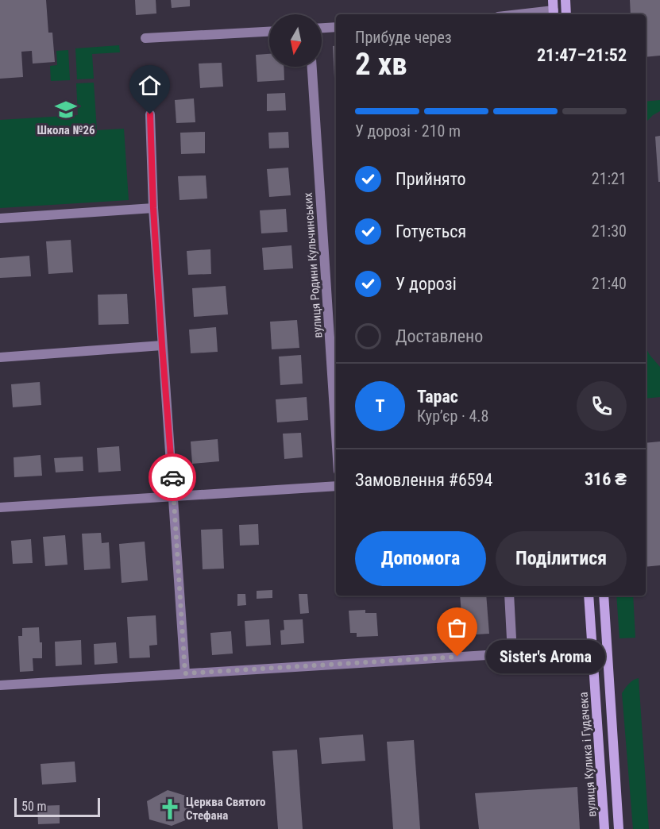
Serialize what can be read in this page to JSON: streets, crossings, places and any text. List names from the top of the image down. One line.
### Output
{"streets":{"main road":["вулиця Кулика і Гудачека"],"street":["вулиця Родини Кульчинських"]},"places":{"school or university":["Школа №26"],"other":["Sister's Aroma"],"church":["Церква Святого Стефана"]},"scale_bar":"50 m","north":"bottom","page":{"heading":["2 хв","Прибуде через","21:47–21:52"],"panel":["Тарас","Кур’єр · 4.8","Замовлення #6594","316 ₴"],"bar":"У дорозі · 210 m","list":[["Прийнято","21:21"],["Готується","21:30"],["У дорозі","21:40"],"Доставлено"],"round":"Т","buttons":["Допомога","Поділитися"],"bubble":"Sister's Aroma","scale":"50 m"}}
